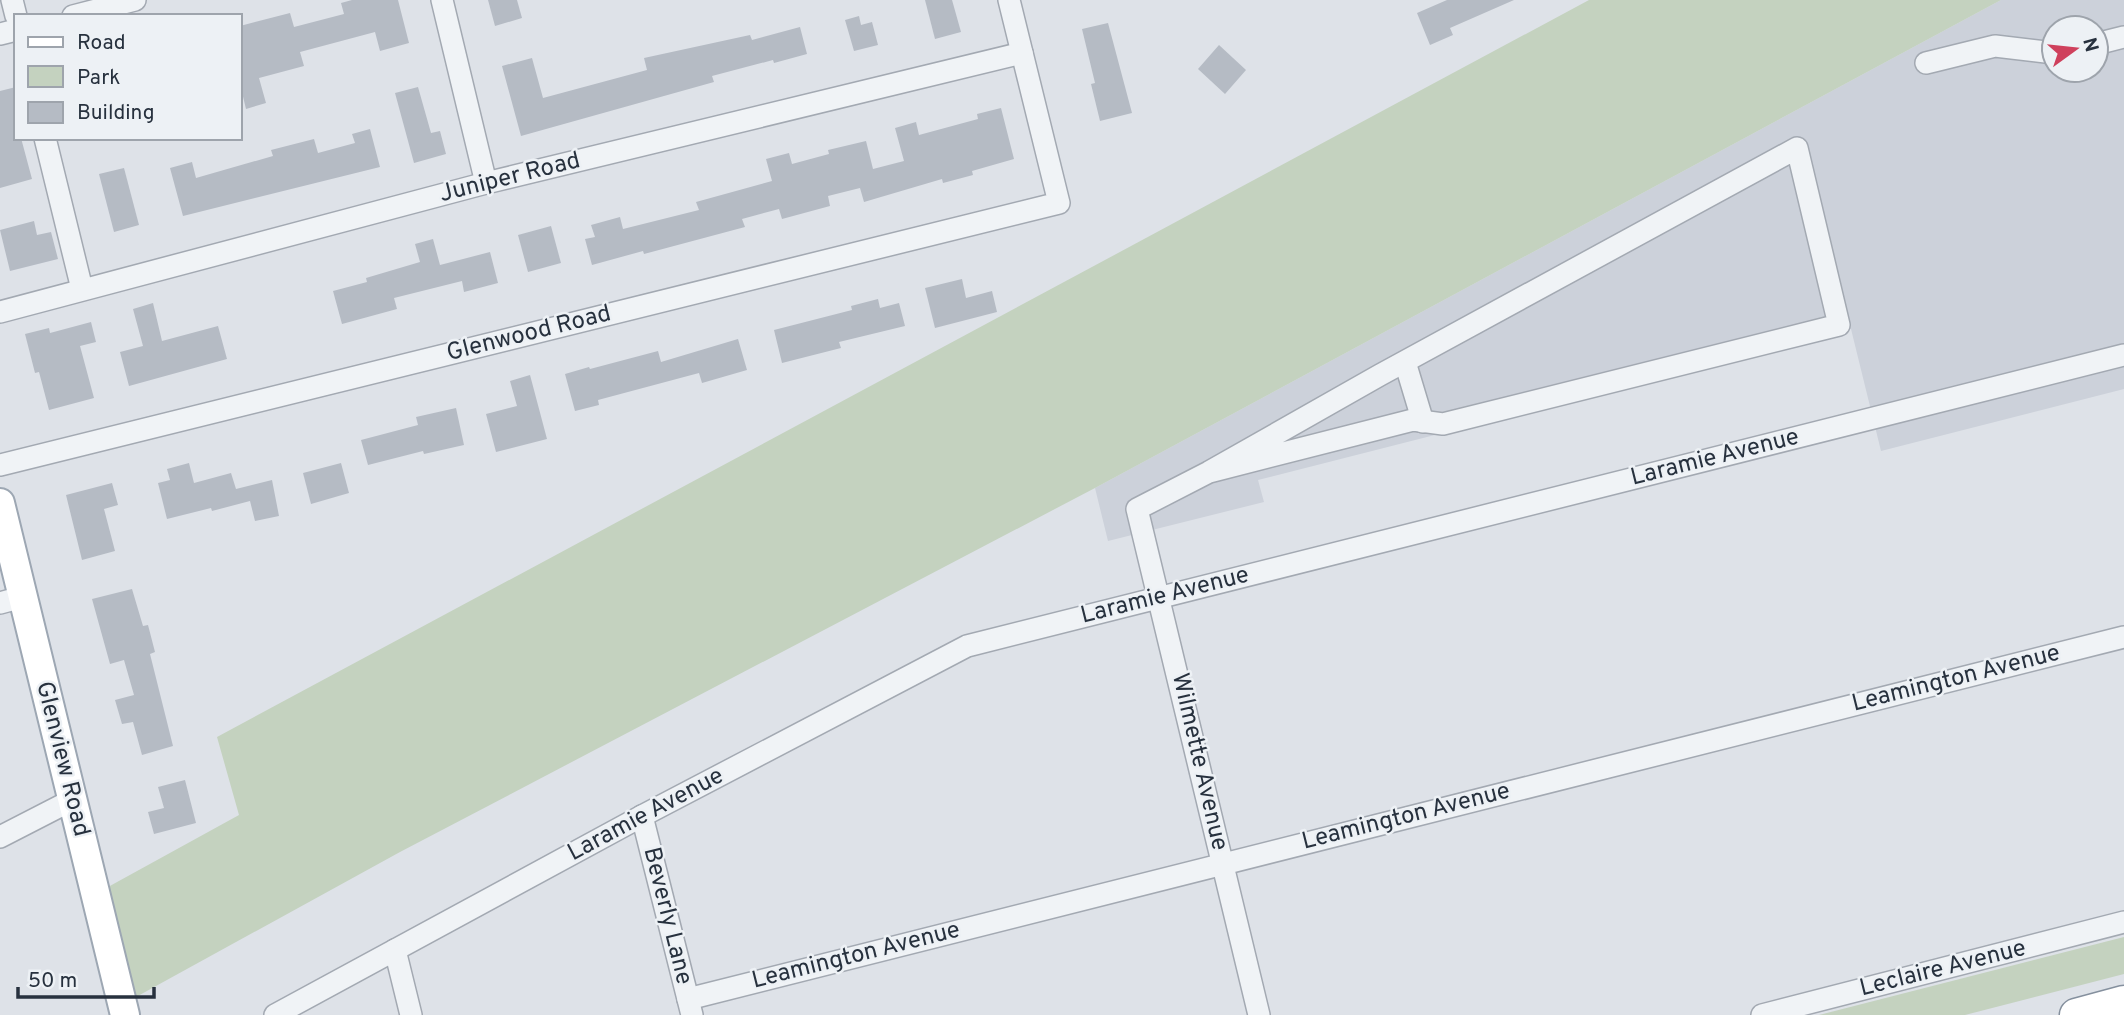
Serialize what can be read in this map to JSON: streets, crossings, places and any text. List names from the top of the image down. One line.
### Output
{"streets":{"main road":["Glenview Road"],"street":["Juniper Road","Glenwood Road","Laramie Avenue","Leamington Avenue","Wilmette Avenue","Beverly Lane","Leclaire Avenue"]},"crossings":[["Juniper Road","Glenwood Road"],["Laramie Avenue","Wilmette Avenue"],["Laramie Avenue","Beverly Lane"],["Leamington Avenue","Wilmette Avenue"],["Leamington Avenue","Beverly Lane"]],"legend":["Road","Park","Building"],"scale_bar":"50 m","north":"right"}
